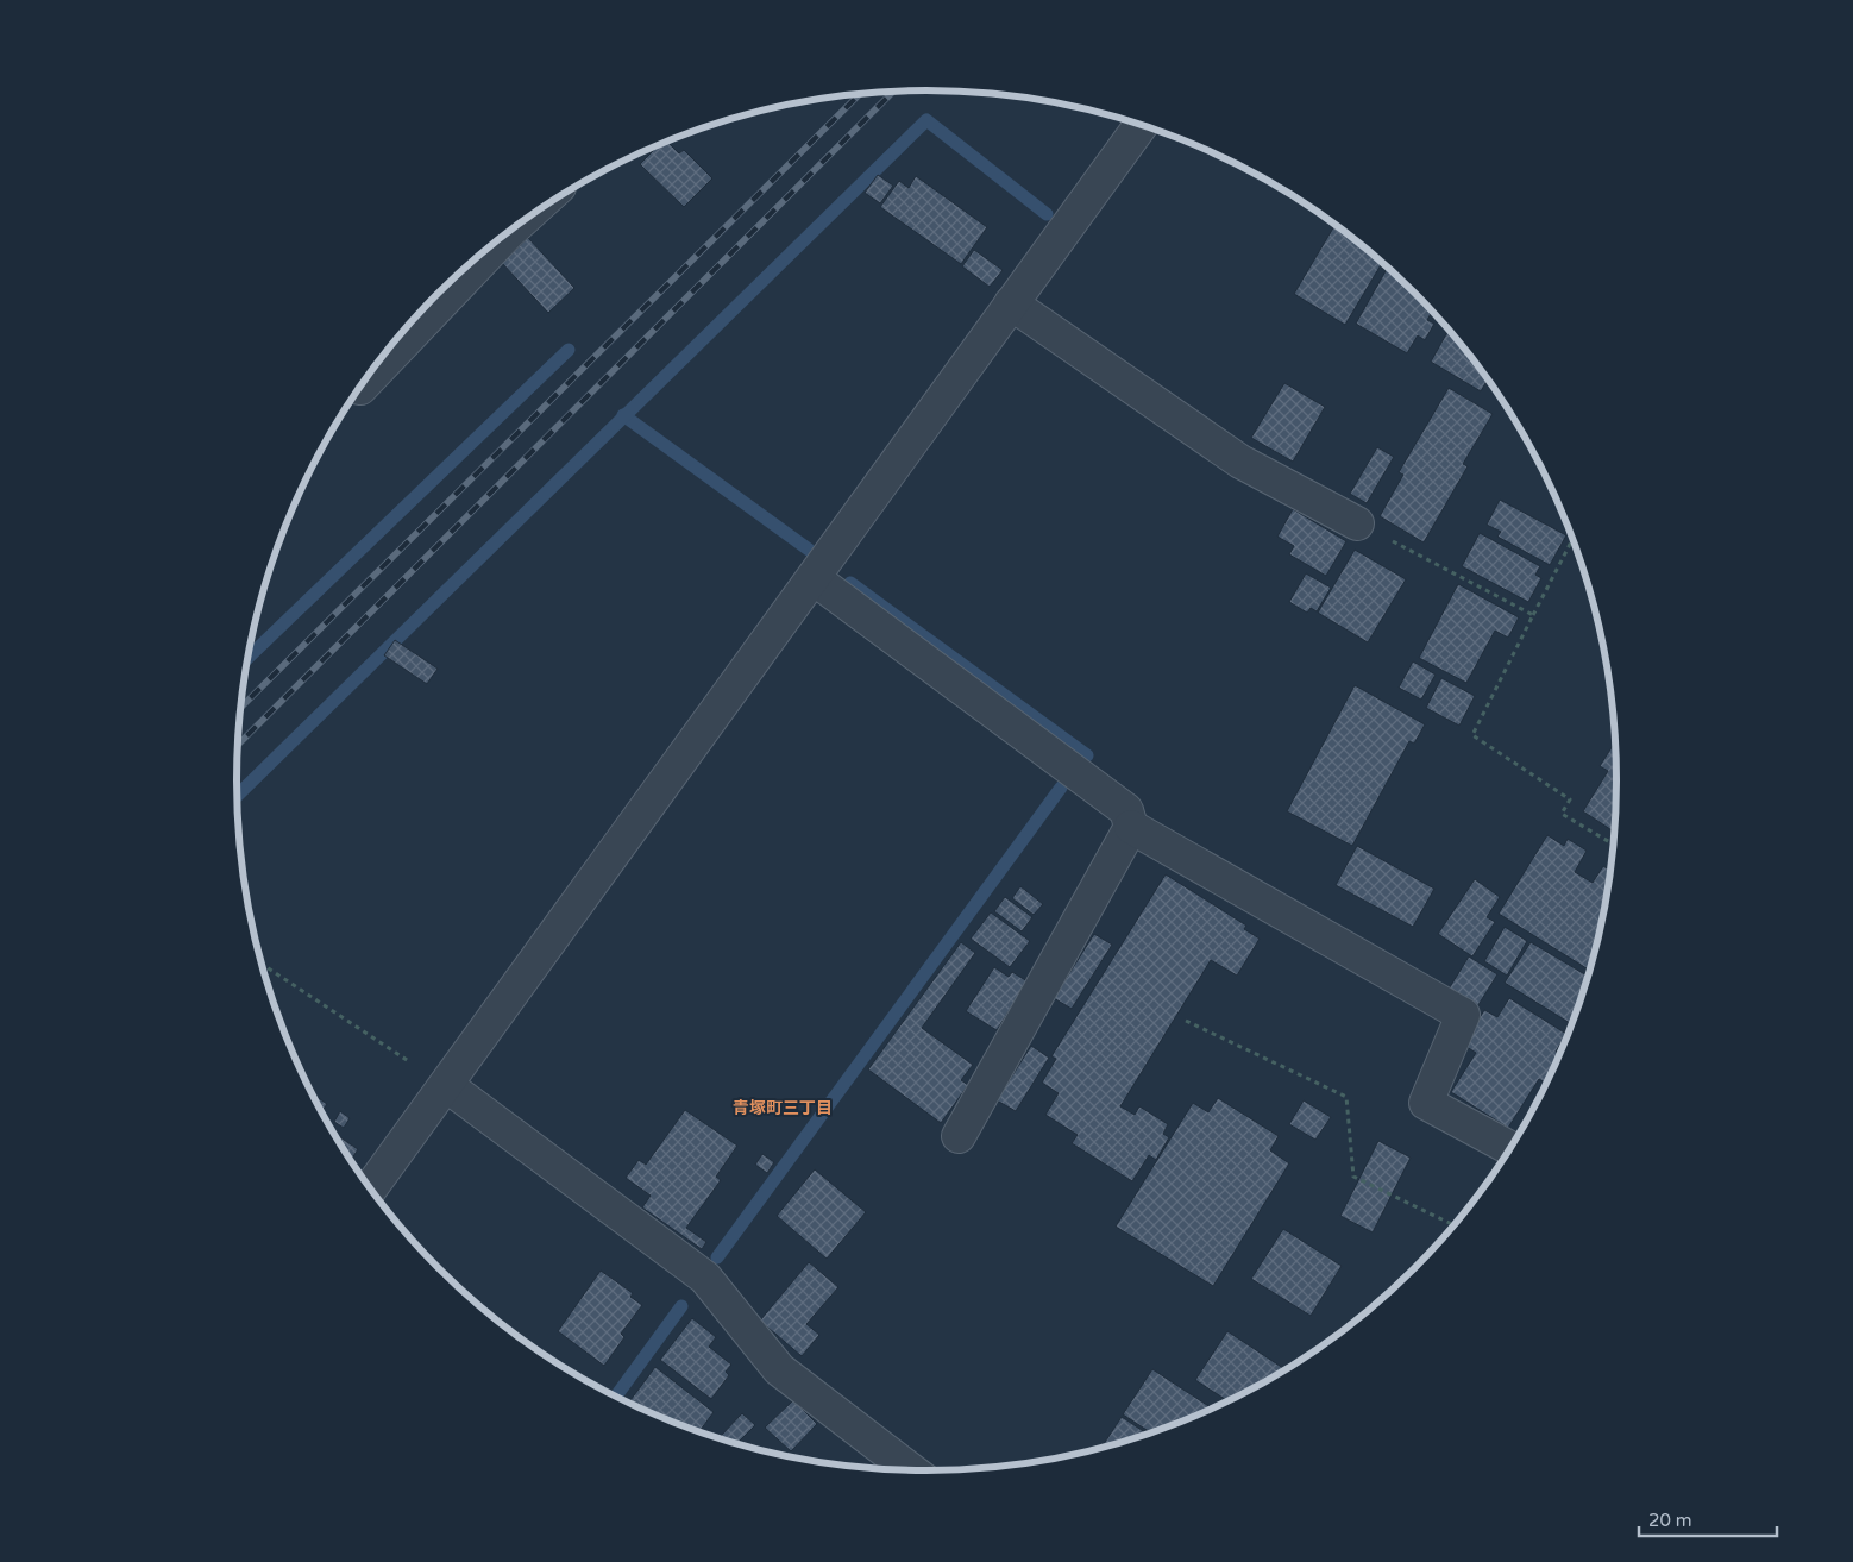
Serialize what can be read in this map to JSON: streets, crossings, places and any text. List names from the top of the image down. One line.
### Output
{"districts":["青塚町三丁目"],"scale_bar":"20 m"}
